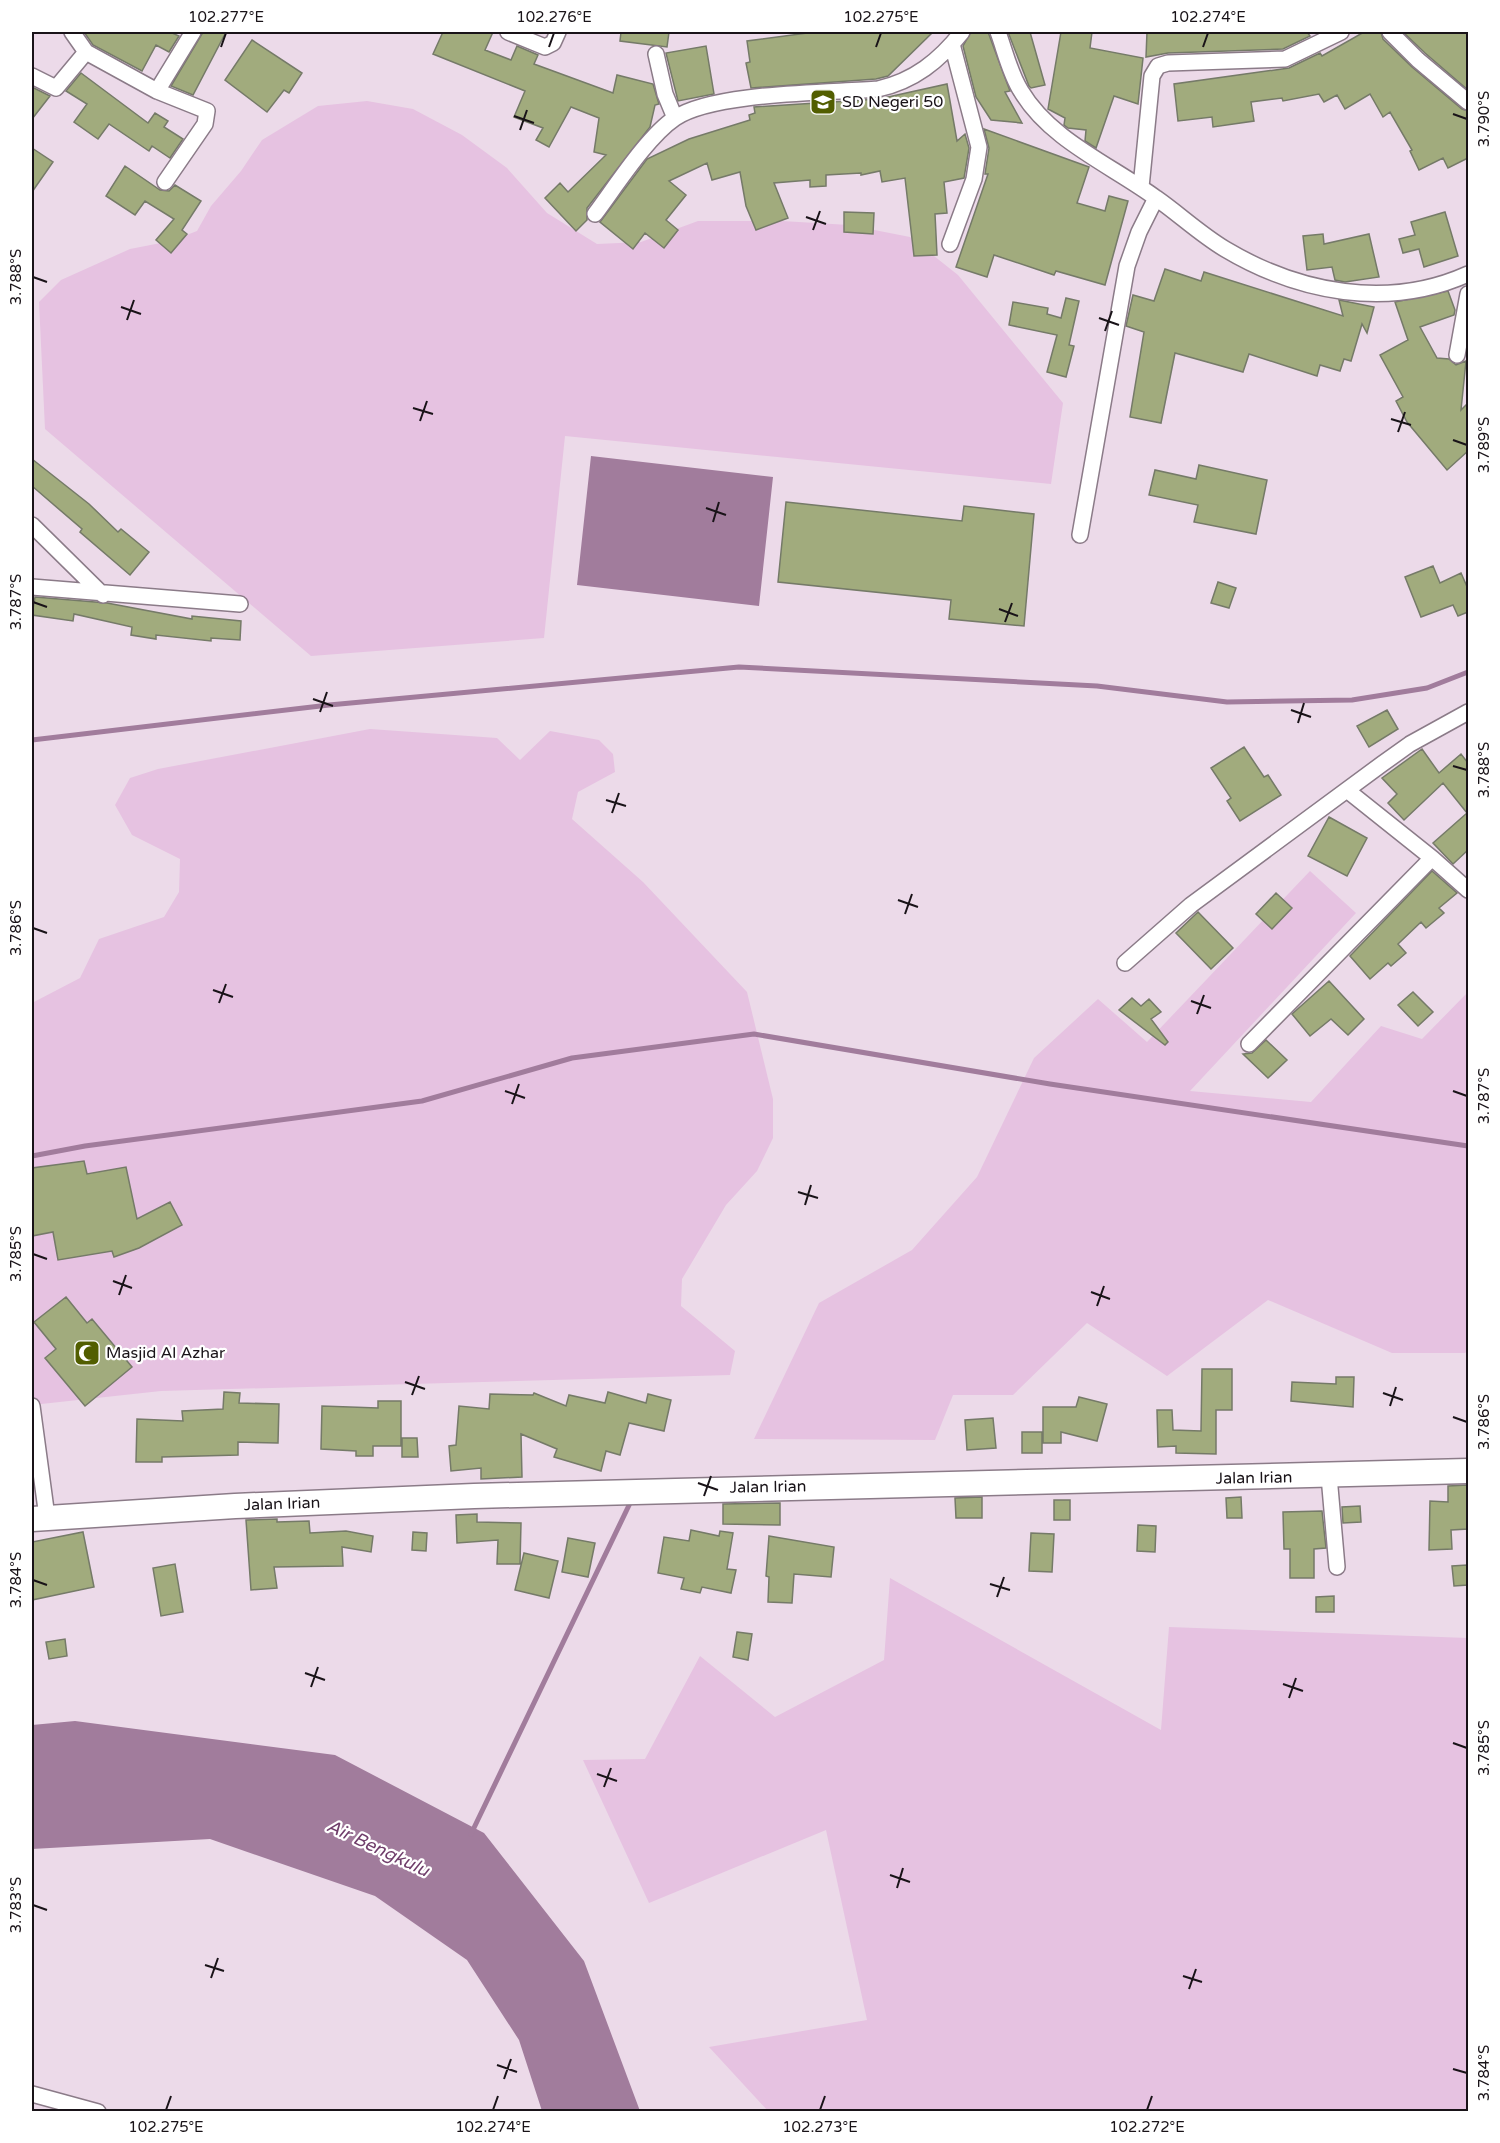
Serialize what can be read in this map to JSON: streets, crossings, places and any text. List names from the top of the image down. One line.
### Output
{"streets":{"main road":["Jalan Irian"]},"water":["Air Bengkulu"],"places":{"school or university":["SD Negeri 50"],"mosque":["Masjid Al Azhar"]},"coordinates":["102.277°E","102.276°E","102.275°E","102.274°E","3.790°S","3.788°S","3.789°S","3.787°S","3.786°S","3.785°S","3.784°S","3.783°S","102.273°E","102.272°E"]}
